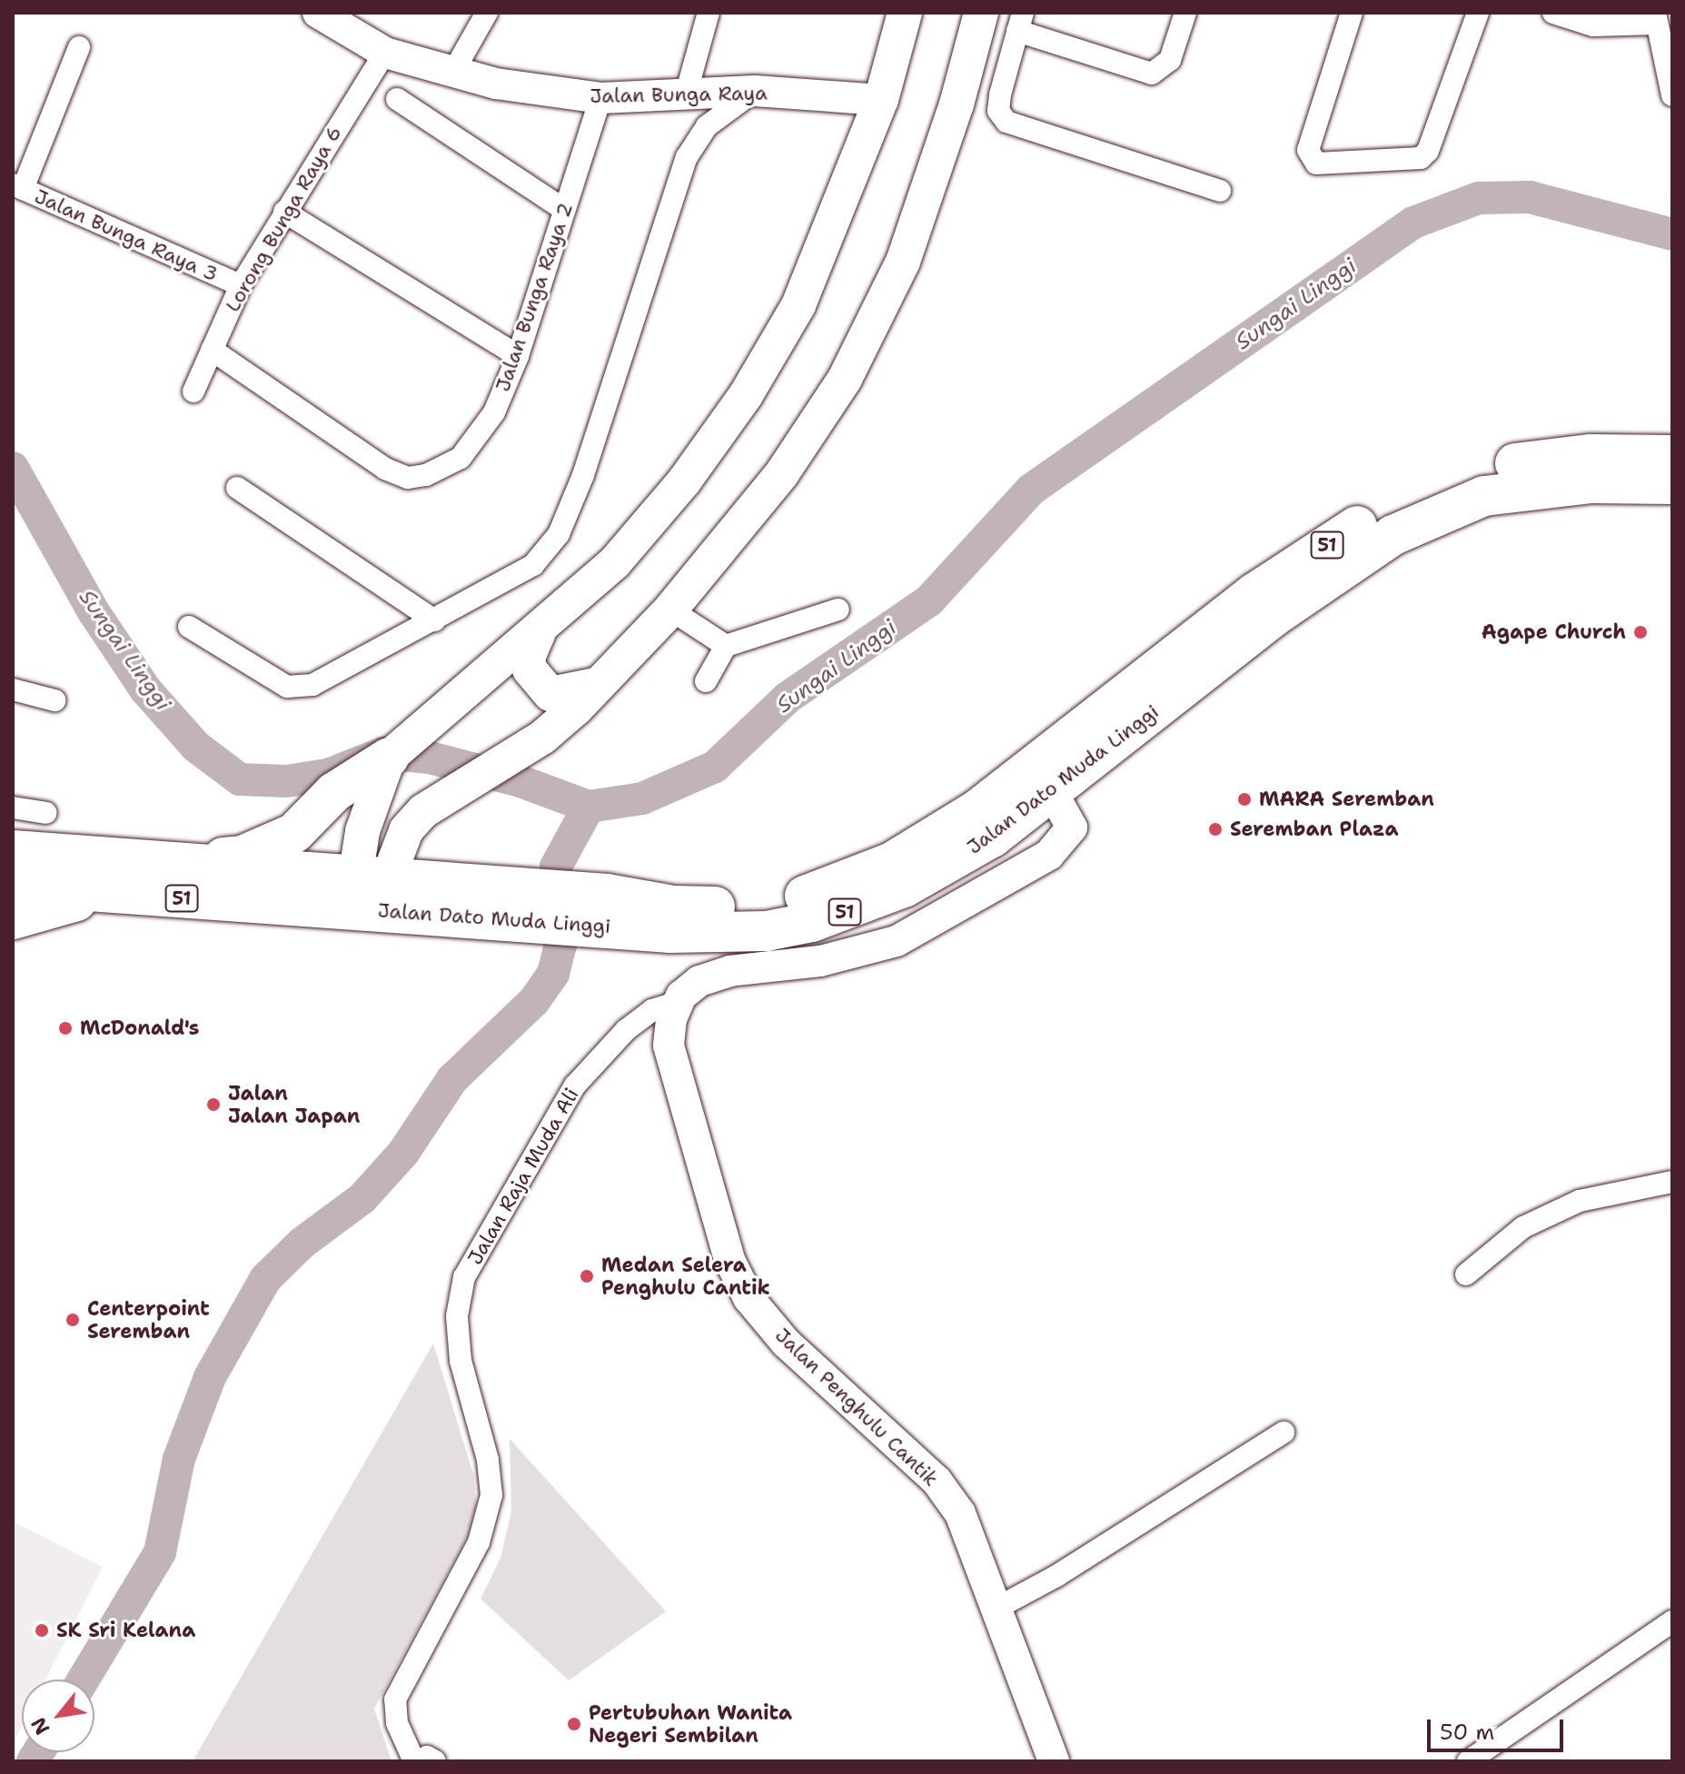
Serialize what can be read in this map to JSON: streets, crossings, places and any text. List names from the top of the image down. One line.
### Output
{"streets":{"highway":["51","Jalan Dato Muda Linggi"],"street":["Jalan Bunga Raya","Lorong Bunga Raya 6","Jalan Bunga Raya 3","Jalan Bunga Raya 2","Jalan Raja Muda Ali","Jalan Penghulu Cantik"]},"crossings":[["Jalan Bunga Raya","Lorong Bunga Raya 6"],["Jalan Bunga Raya","Jalan Bunga Raya 2"],["Lorong Bunga Raya 6","Jalan Bunga Raya 3"],["Lorong Bunga Raya 6","Jalan Bunga Raya 2"],["Jalan Raja Muda Ali","Jalan Penghulu Cantik"]],"water":["Sungai Linggi"],"places":["Agape Church","MARA Seremban","Seremban Plaza","McDonald's","Jalan Jalan Japan","Medan Selera Penghulu Cantik","Centerpoint Seremban","SK Sri Kelana","Pertubuhan Wanita Negeri Sembilan"],"scale_bar":"50 m","north":"bottom left"}
